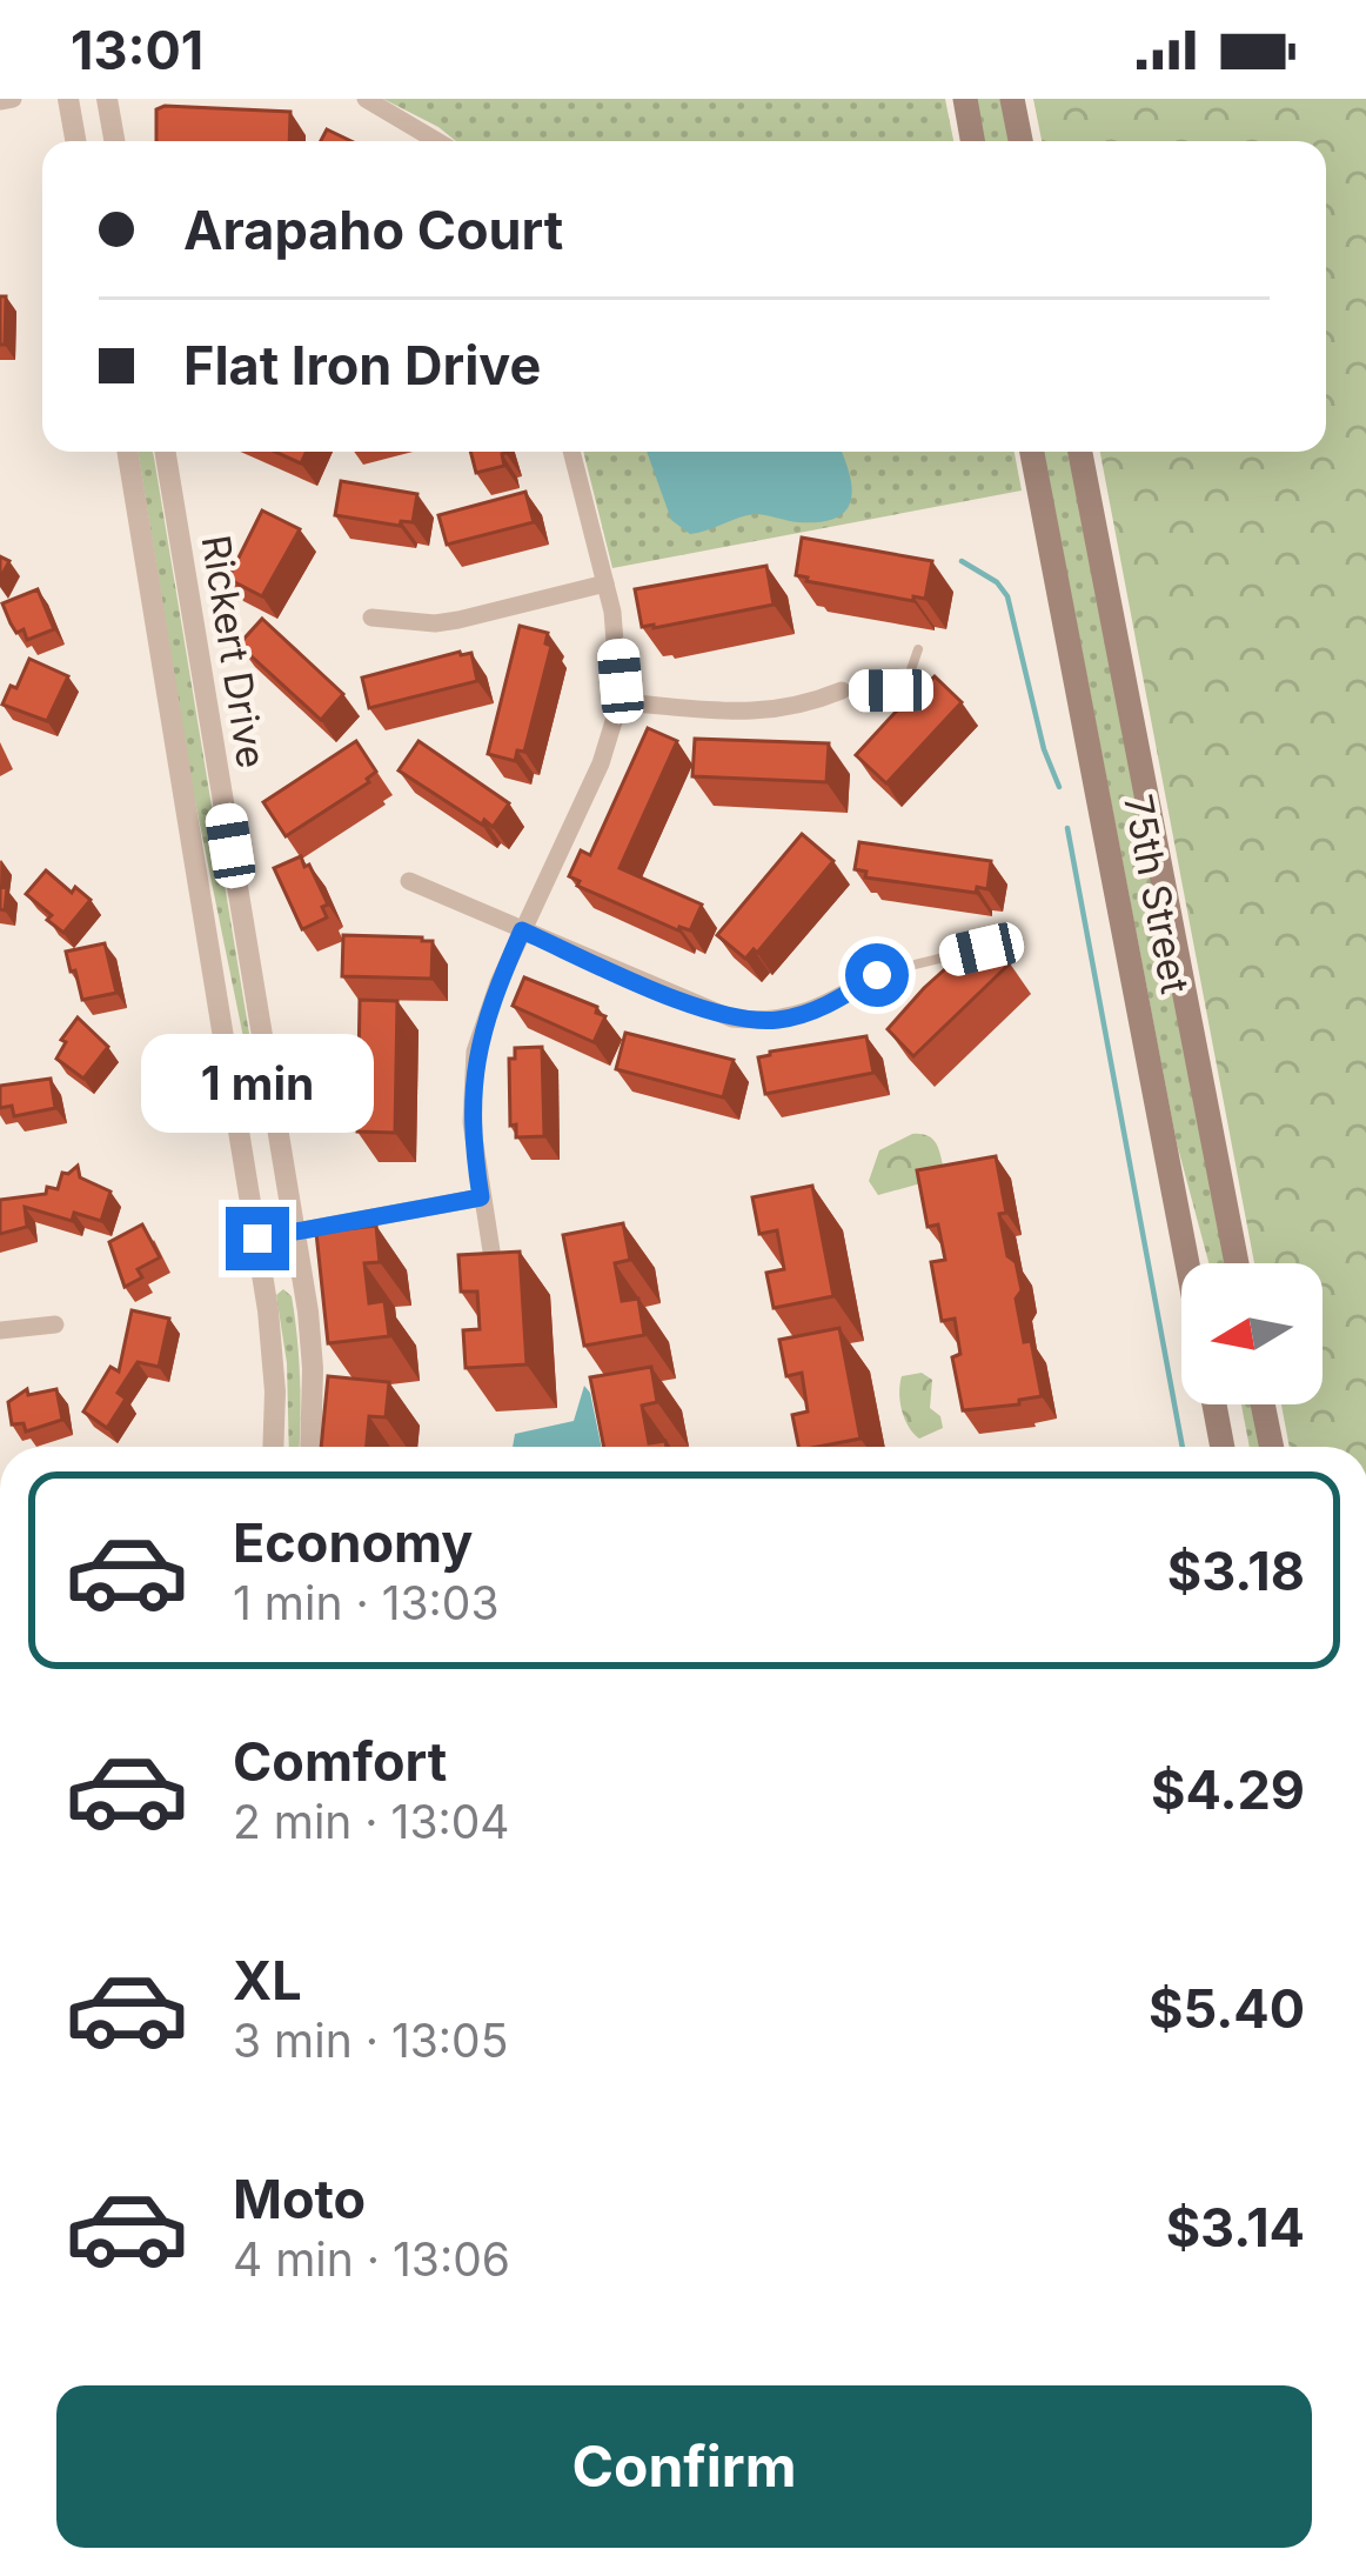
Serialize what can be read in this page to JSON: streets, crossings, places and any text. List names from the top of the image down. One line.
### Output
{"streets":{"main road":["75th Street"],"street":["Rickert Drive"]},"north":"left","page":{"status":"13:01","banner":["Arapaho Court","Flat Iron Drive"],"bubble":"1 min","list":[{"name":"Economy","note":"1 min · 13:03","value":"$3.18"},{"name":"Comfort","note":"2 min · 13:04","value":"$4.29"},{"name":"XL","note":"3 min · 13:05","value":"$5.40"},{"name":"Moto","note":"4 min · 13:06","value":"$3.14"}],"buttons":"Confirm"}}
